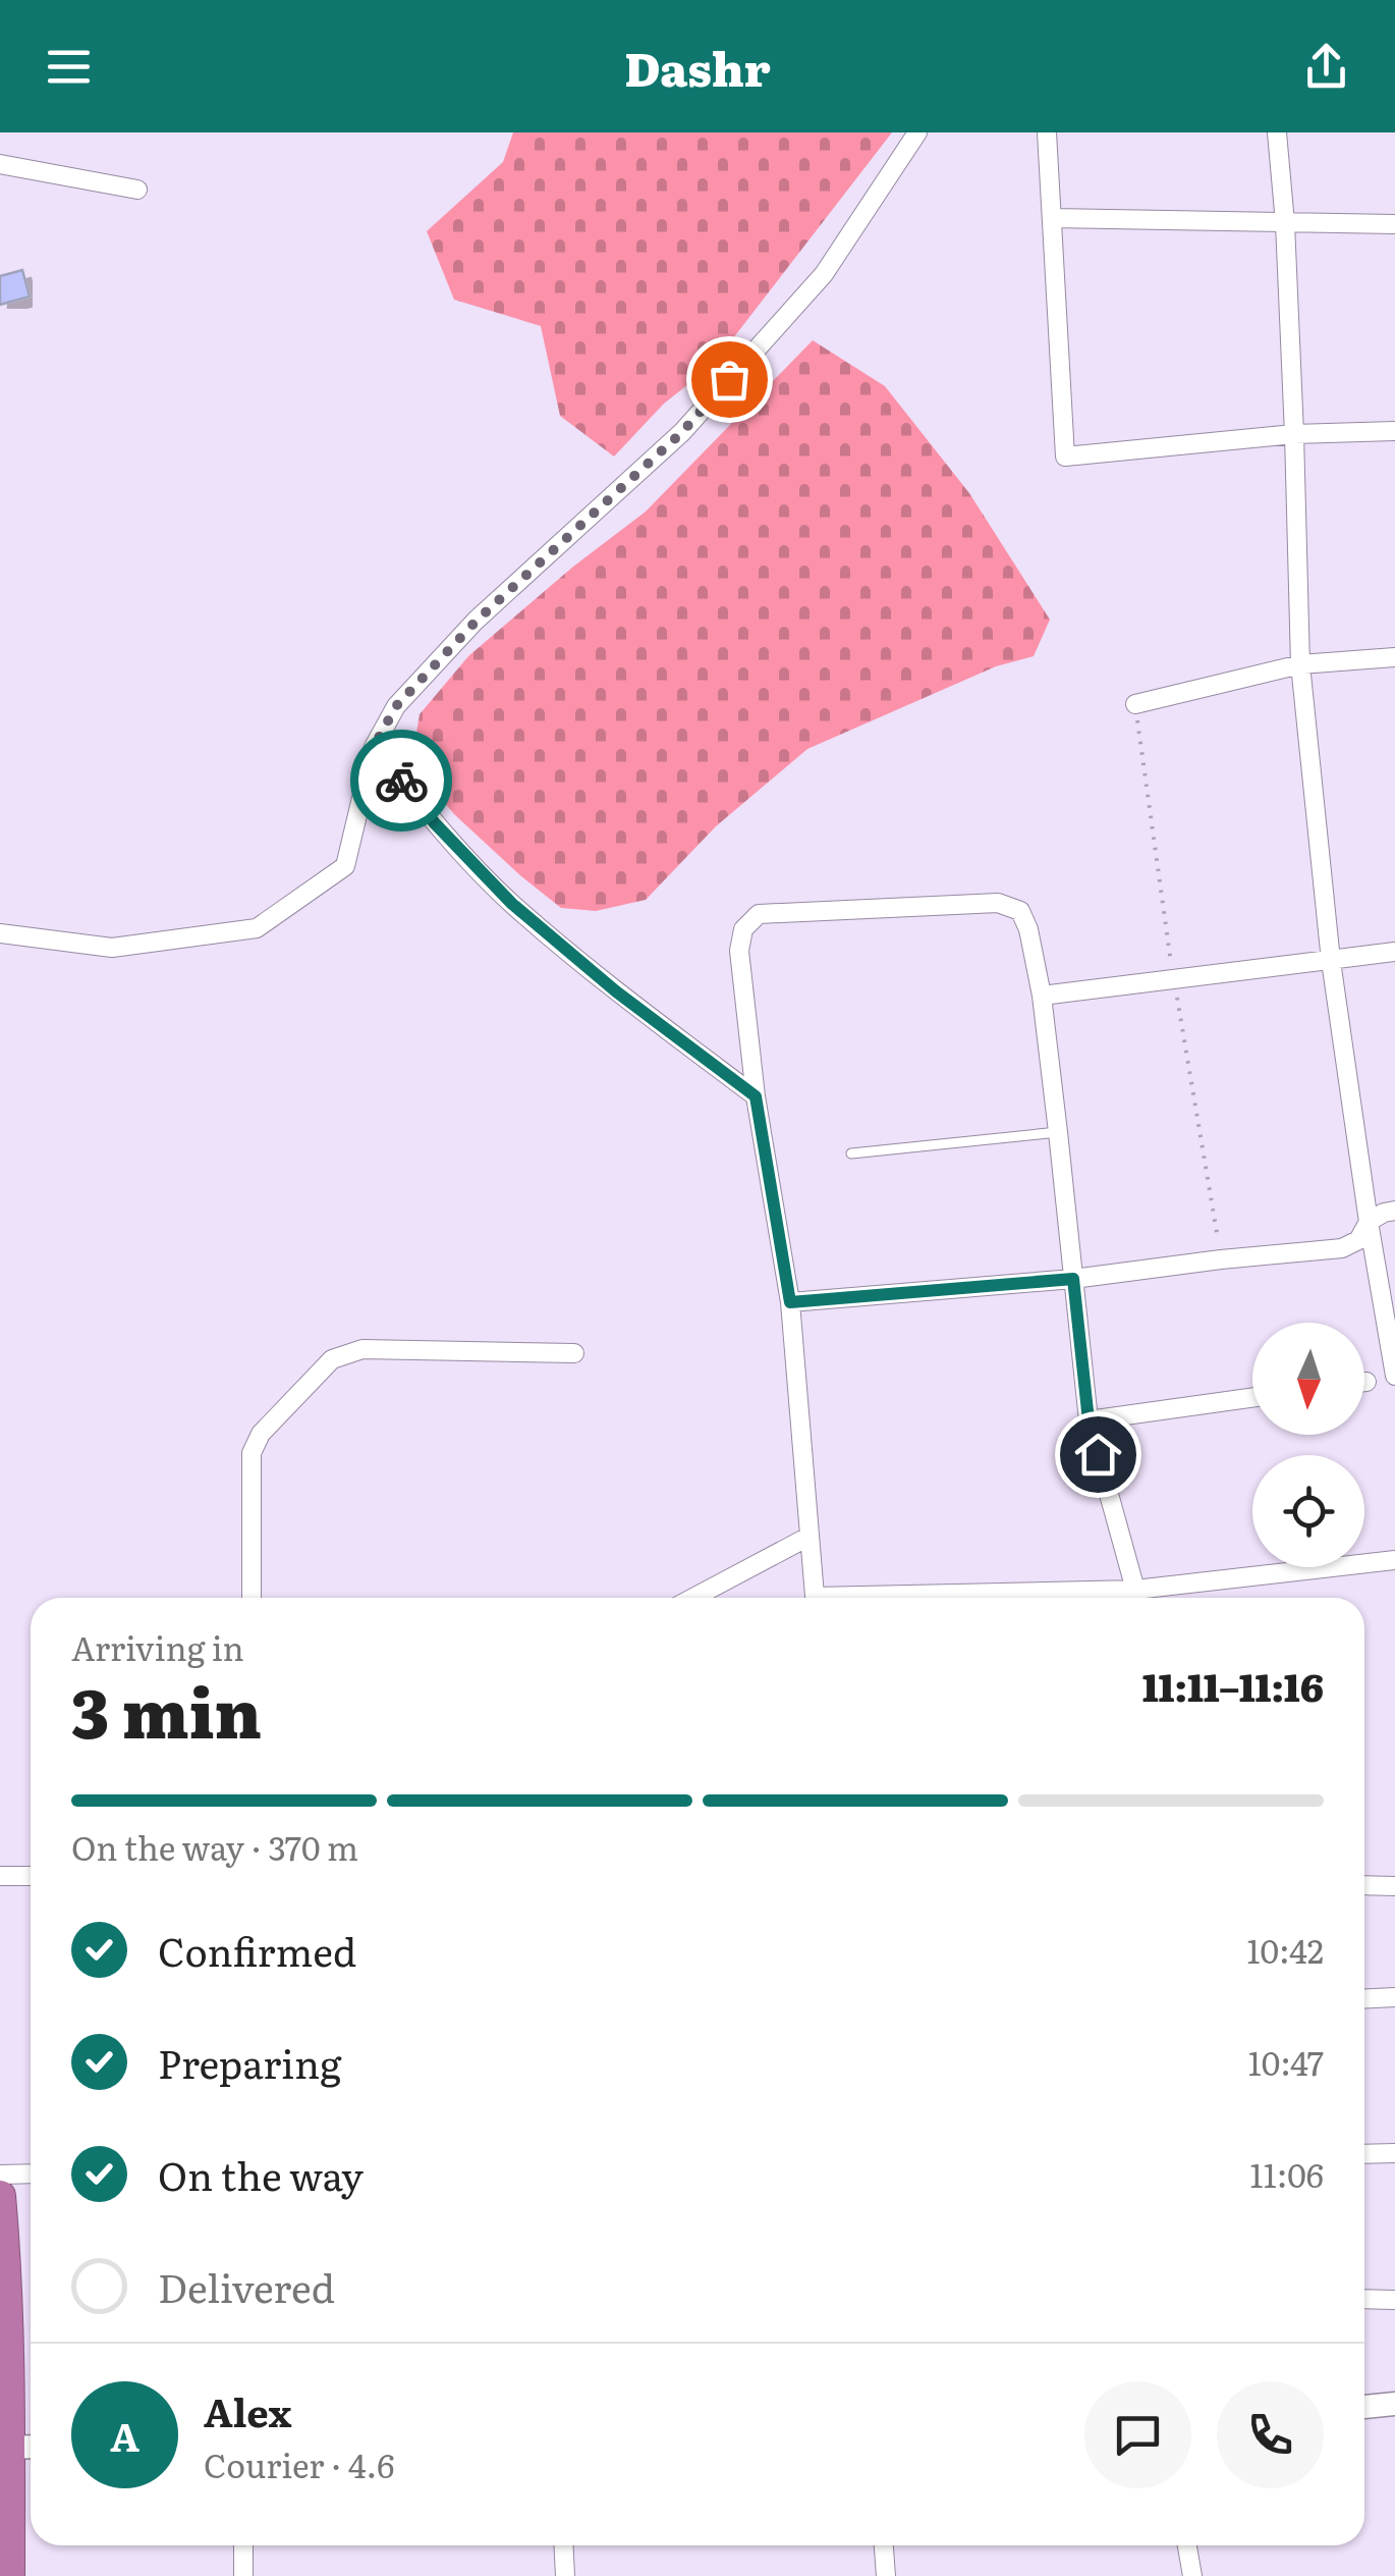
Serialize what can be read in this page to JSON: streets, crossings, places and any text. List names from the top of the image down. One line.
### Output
{"north":"bottom","page":{"header":"Dashr","heading":["3 min","Arriving in","11:11–11:16"],"panel":["Alex","Courier · 4.6"],"bar":"On the way · 370 m","list":[["Confirmed","10:42"],["Preparing","10:47"],["On the way","11:06"],"Delivered"],"round":"A"}}
